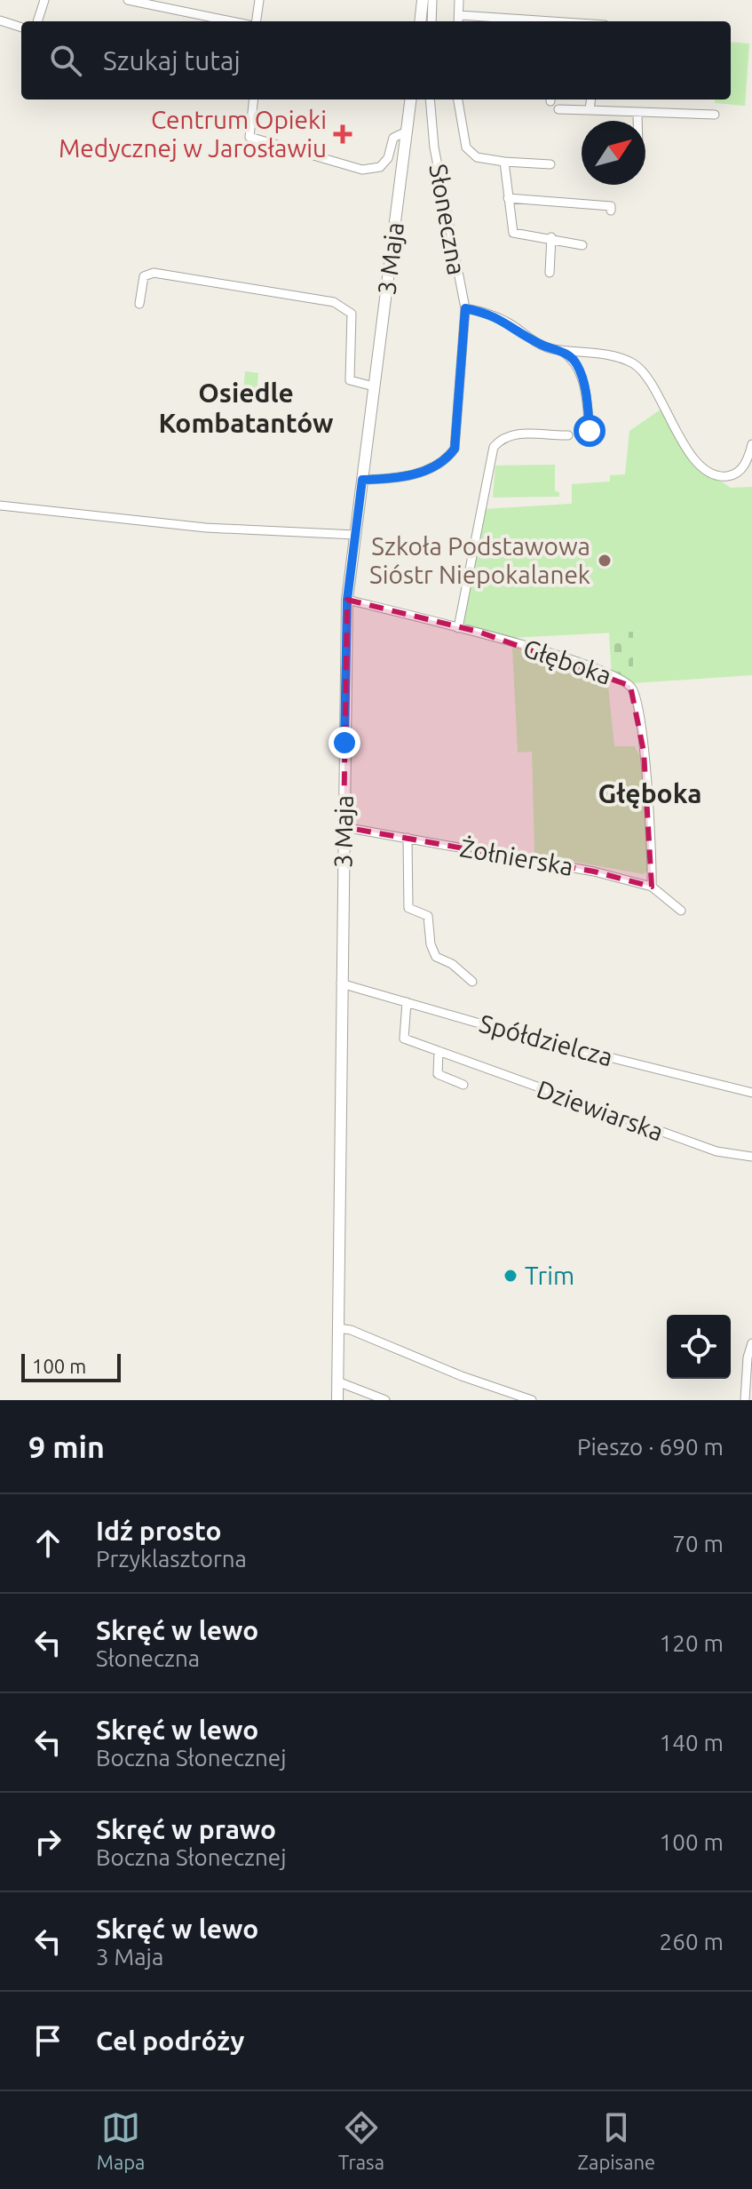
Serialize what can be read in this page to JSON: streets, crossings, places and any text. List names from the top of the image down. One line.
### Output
{"streets":{"street":["Słoneczna","3 Maja","Głęboka","Żołnierska","Spółdzielcza","Dziewiarska"]},"crossings":[["3 Maja","Głęboka"],["3 Maja","Żołnierska"],["3 Maja","Spółdzielcza"],["Głęboka","Żołnierska"],["Spółdzielcza","Dziewiarska"]],"districts":["Osiedle Kombatantów","Głęboka"],"places":{"health":["Centrum Opieki Medycznej w Jarosławiu"],"other":["Szkoła Podstawowa Sióstr Niepokalanek","Trim"]},"scale_bar":"100 m","north":"top right","page":{"search":"Szukaj tutaj","scale":"100 m","heading":["9 min","Pieszo · 690 m"],"list":[["Idź prosto","Przyklasztorna","70 m"],["Skręć w lewo","Słoneczna","120 m"],["Skręć w lewo","Boczna Słonecznej","140 m"],["Skręć w prawo","Boczna Słonecznej","100 m"],["Skręć w lewo","3 Maja","260 m"],"Cel podróży"],"nav":["Mapa","Trasa","Zapisane"]}}
